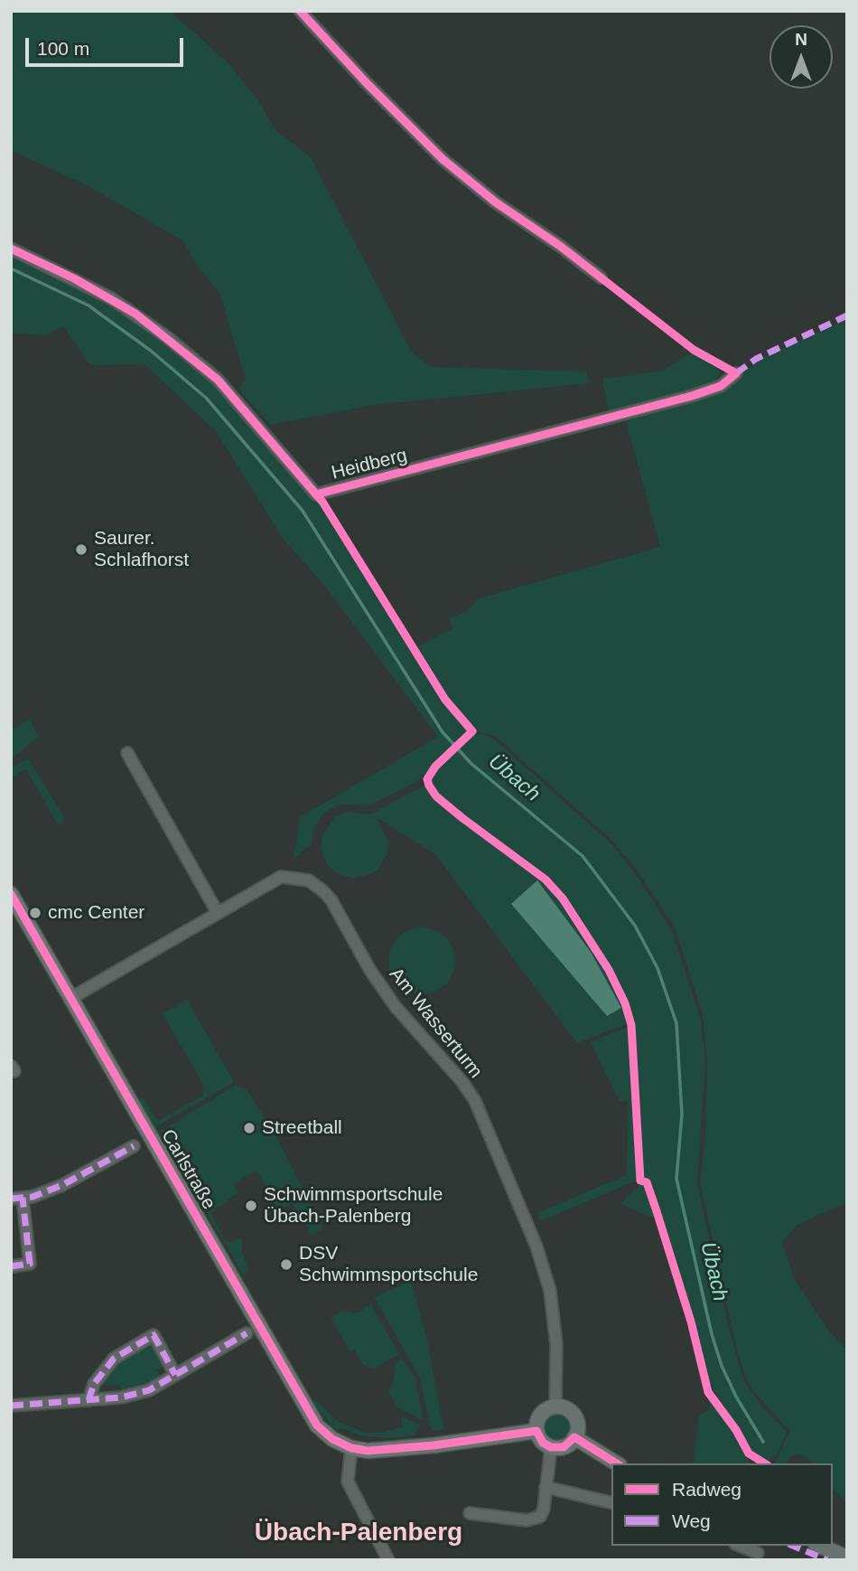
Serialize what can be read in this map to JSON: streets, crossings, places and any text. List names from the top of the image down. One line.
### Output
{"streets":{"main road":["Carlstraße"],"street":["Heidberg","Am Wasserturm"]},"crossings":[["Am Wasserturm","Carlstraße"]],"districts":["Übach-Palenberg"],"water":["Übach"],"places":["Saurer. Schlafhorst","cmc Center","Streetball","Schwimmsportschule Übach-Palenberg","DSV Schwimmsportschule"],"legend":["Radweg","Weg"],"scale_bar":"100 m","north":"top"}
